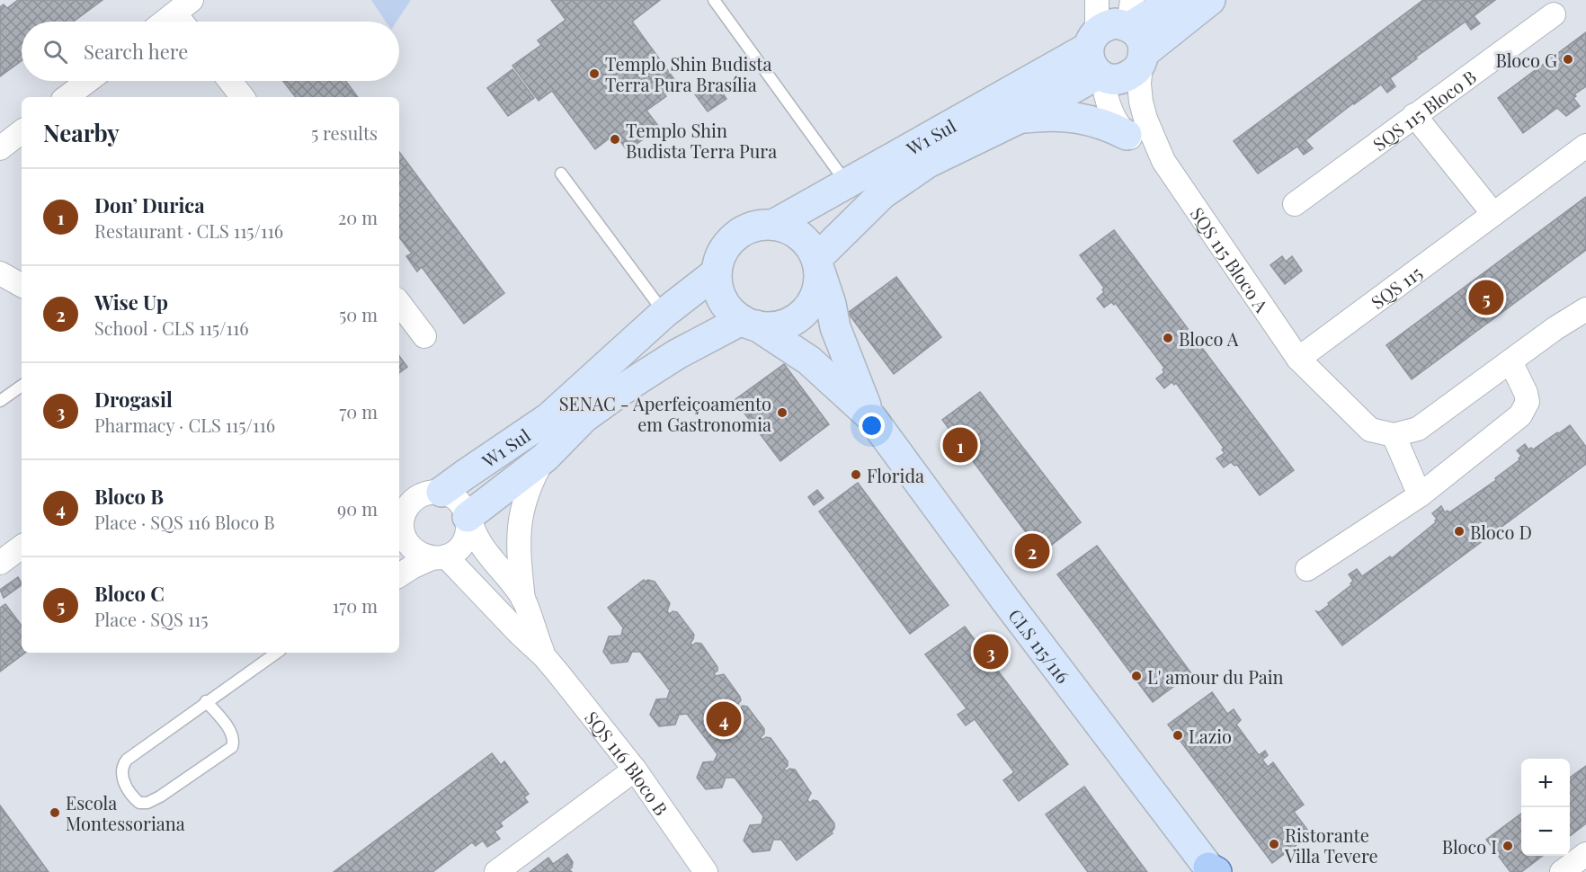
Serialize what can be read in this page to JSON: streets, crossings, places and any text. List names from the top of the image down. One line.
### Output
{"streets":{"street":["SQS 115 Bloco B","W1 Sul","SQS 115 Bloco A","SQS 115","CLS 115/116","SQS 116 Bloco B"]},"crossings":[["W1 Sul","SQS 115 Bloco A"],["W1 Sul","CLS 115/116"],["W1 Sul","SQS 116 Bloco B"],["SQS 115 Bloco A","SQS 115"]],"places":["Bloco G","Templo Shin Budista Terra Pura Brasília","Templo Shin Budista Terra Pura","Bloco A","SENAC - Aperfeiçoamento em Gastronomia","Florida","Bloco D","L' amour du Pain","Lazio","Escola Montessoriana","Ristorante Villa Tevere","Bloco I"],"page":{"search":"Search here","heading":["Nearby","5 results"],"list":[{"mark":"1","name":"Don’ Durica","note":"Restaurant · CLS 115/116","value":"20 m"},{"mark":"2","name":"Wise Up","note":"School · CLS 115/116","value":"50 m"},{"mark":"3","name":"Drogasil","note":"Pharmacy · CLS 115/116","value":"70 m"},{"mark":"4","name":"Bloco B","note":"Place · SQS 116 Bloco B","value":"90 m"},{"mark":"5","name":"Bloco C","note":"Place · SQS 115","value":"170 m"}],"pins":["5","1","2","3","4"],"map_buttons":["+","−"]}}
